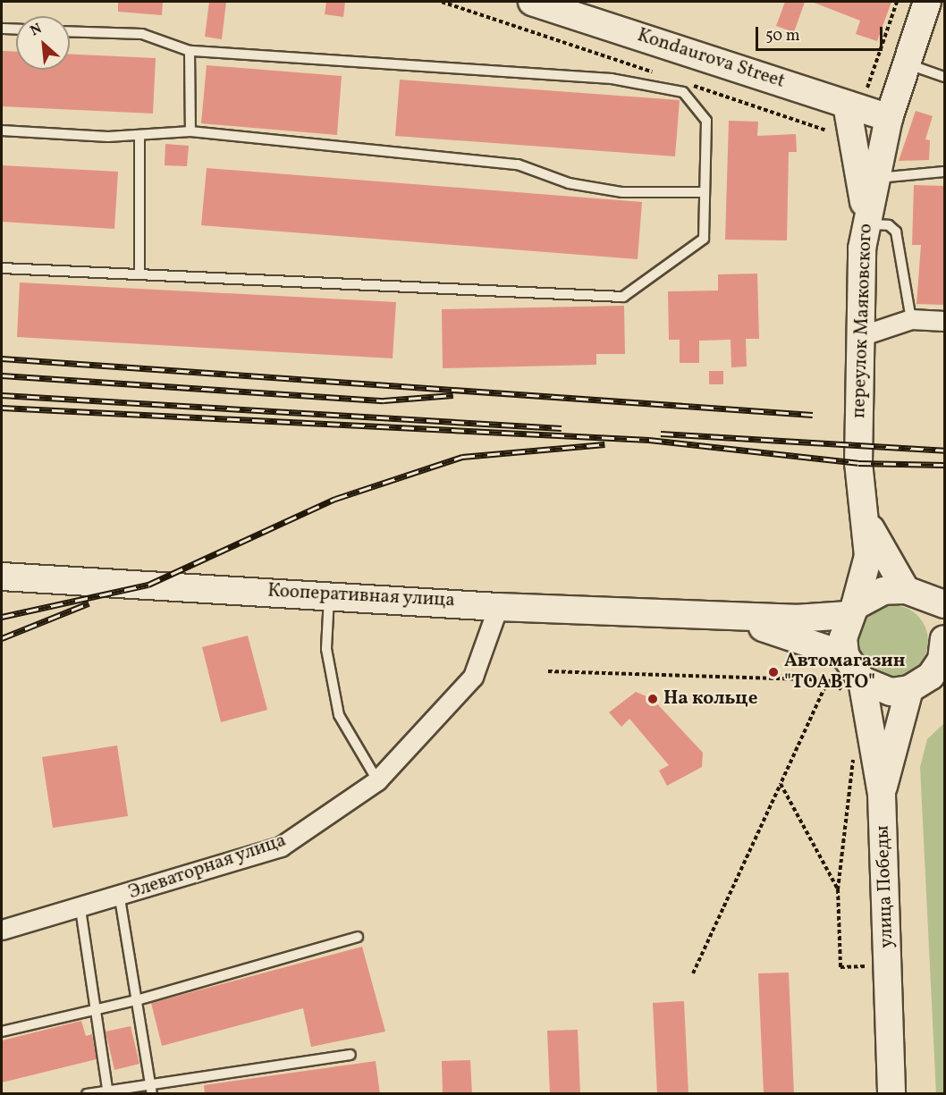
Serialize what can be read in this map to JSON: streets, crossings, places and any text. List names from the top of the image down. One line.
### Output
{"streets":{"main road":["Kondaurova Street","переулок Маяковского","Кооперативная улица","улица Победы"],"street":["Элеваторная улица"]},"crossings":[["Kondaurova Street","переулок Маяковского"],["Кооперативная улица","Элеваторная улица"]],"places":["Автомагазин \"ТОАВТО\"","На кольце"],"scale_bar":"50 m","north":"top left"}
